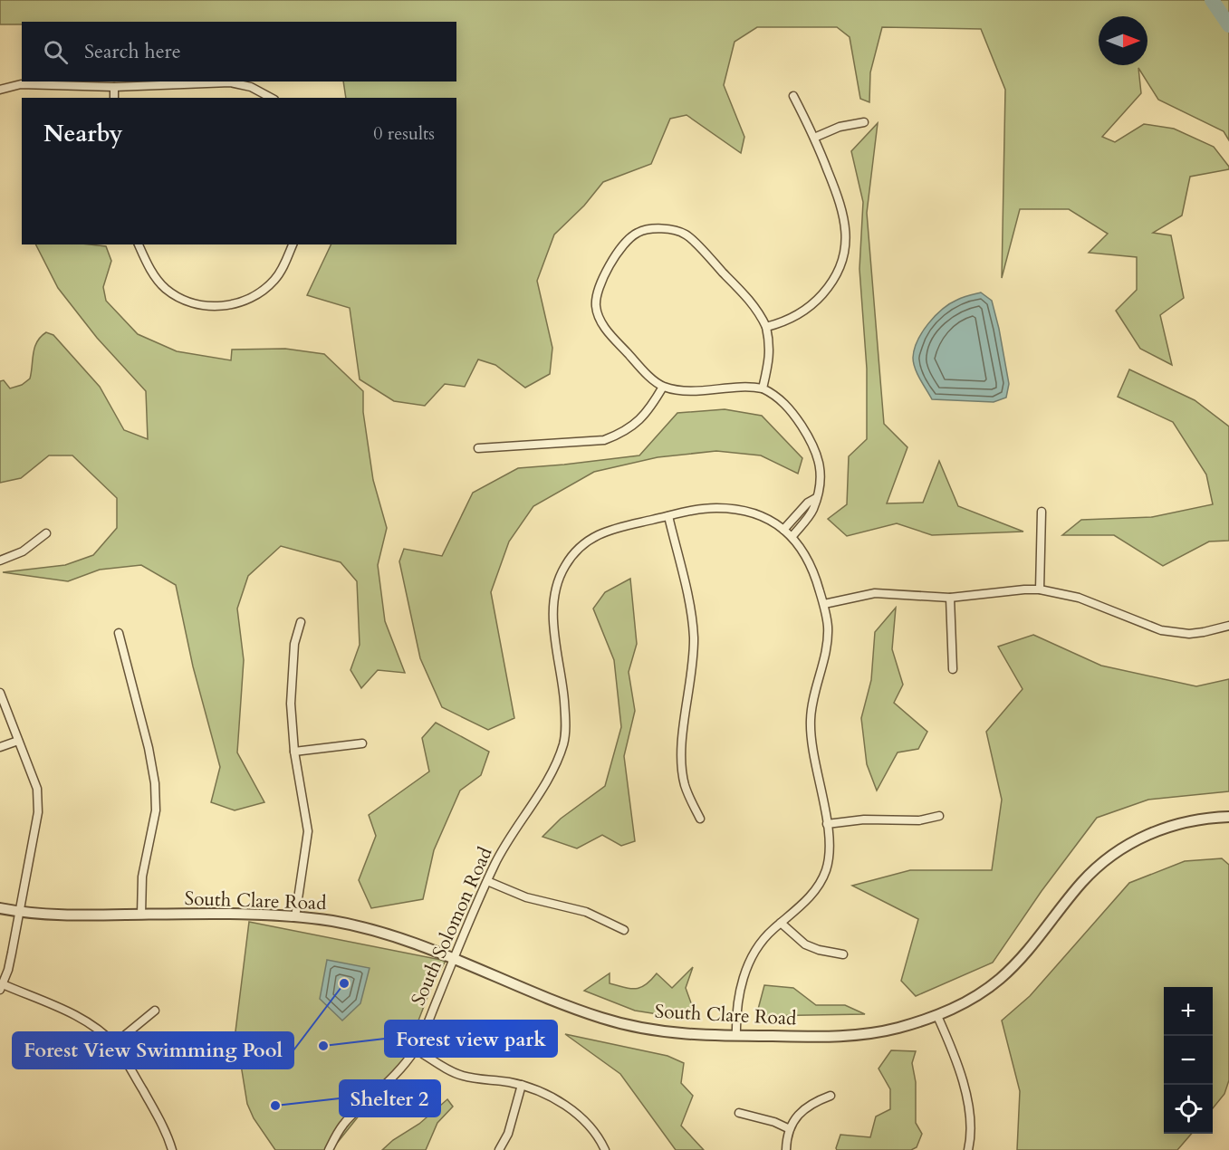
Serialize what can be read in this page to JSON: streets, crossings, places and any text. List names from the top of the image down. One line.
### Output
{"streets":{"street":["South Clare Road","South Solomon Road"]},"crossings":[["South Clare Road","South Solomon Road"]],"places":["Forest View Swimming Pool","Forest view park","Shelter 2"],"north":"right","page":{"search":"Search here","heading":["Nearby","0 results"],"map_buttons":["+","−"]}}
